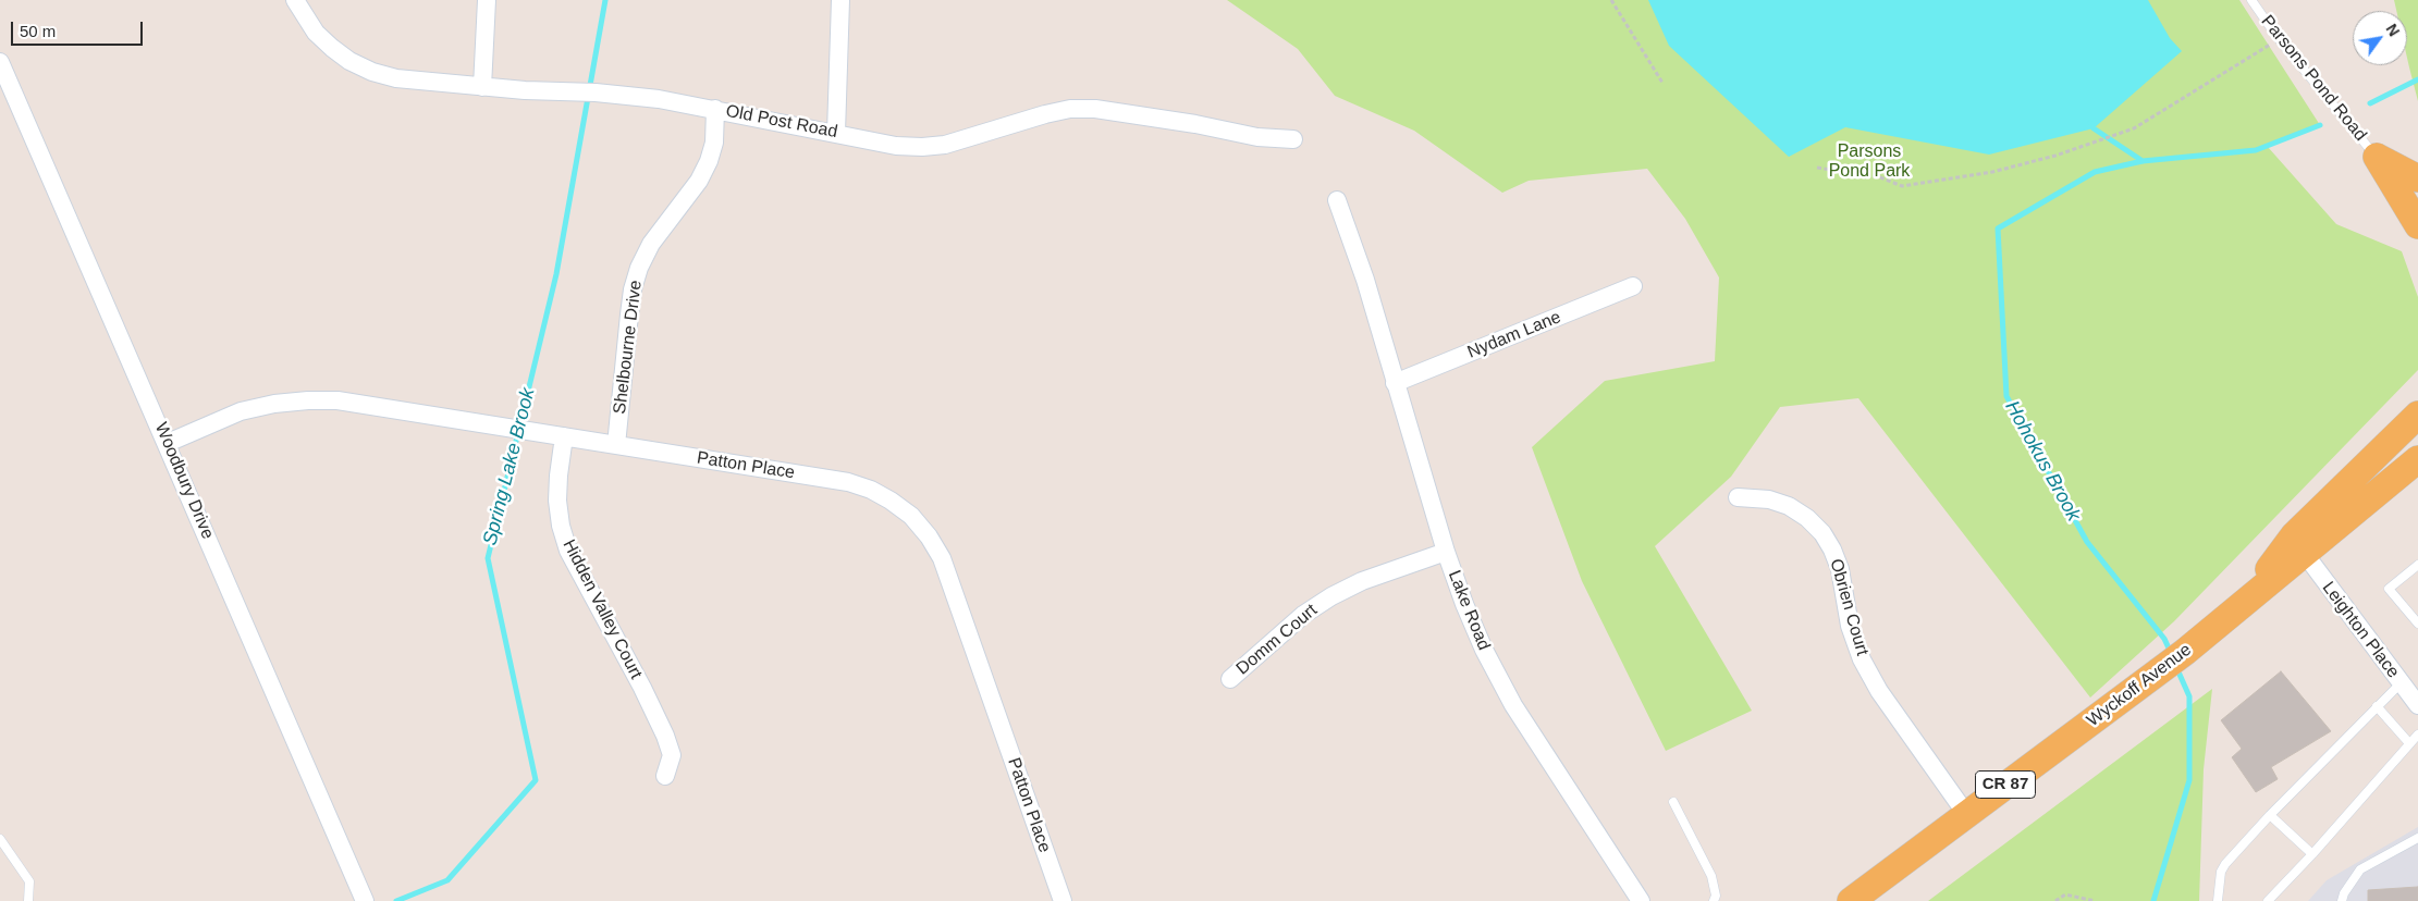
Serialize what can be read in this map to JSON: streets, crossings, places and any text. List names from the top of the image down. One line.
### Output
{"streets":{"main road":["Wyckoff Avenue","CR 87"],"street":["Old Post Road","Nydam Lane","Shelbourne Drive","Patton Place","Woodbury Drive","Obrien Court","Hidden Valley Court","Lake Road","Leighton Place","Domm Court"],"lane":["Parsons Pond Road"]},"crossings":[["Old Post Road","Shelbourne Drive"],["Nydam Lane","Lake Road"],["Shelbourne Drive","Patton Place"],["Patton Place","Woodbury Drive"],["Patton Place","Hidden Valley Court"],["Obrien Court","Wyckoff Avenue"],["Lake Road","Domm Court"],["Leighton Place","Wyckoff Avenue"]],"water":["Hohokus Brook","Spring Lake Brook"],"parks":["Parsons Pond Park"],"scale_bar":"50 m","north":"top right"}
